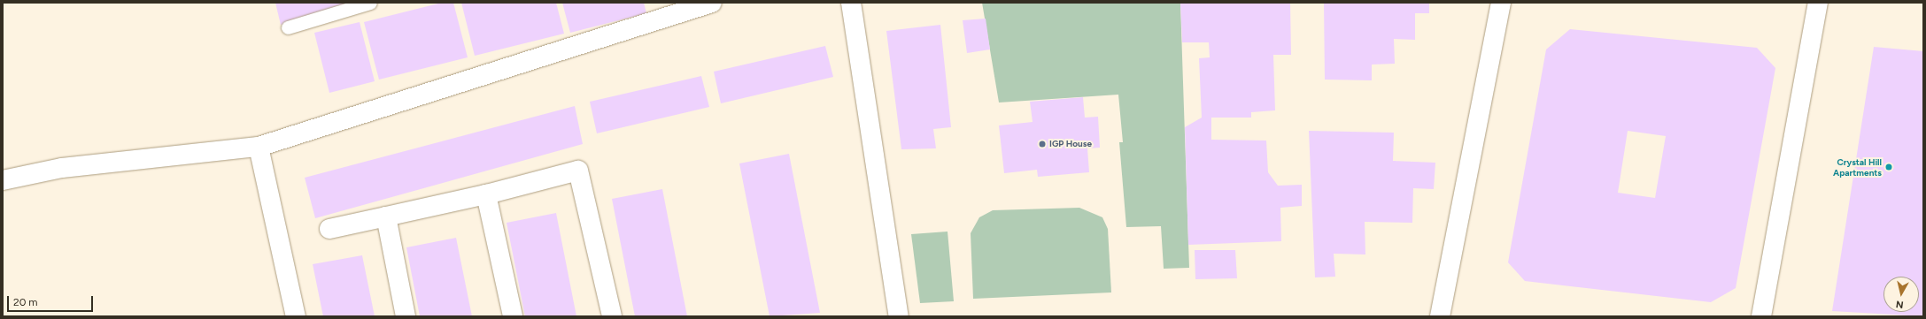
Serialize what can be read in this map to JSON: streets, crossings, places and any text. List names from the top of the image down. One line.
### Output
{"places":["IGP House","Crystal Hill Apartments"],"scale_bar":"20 m","north":"bottom"}
